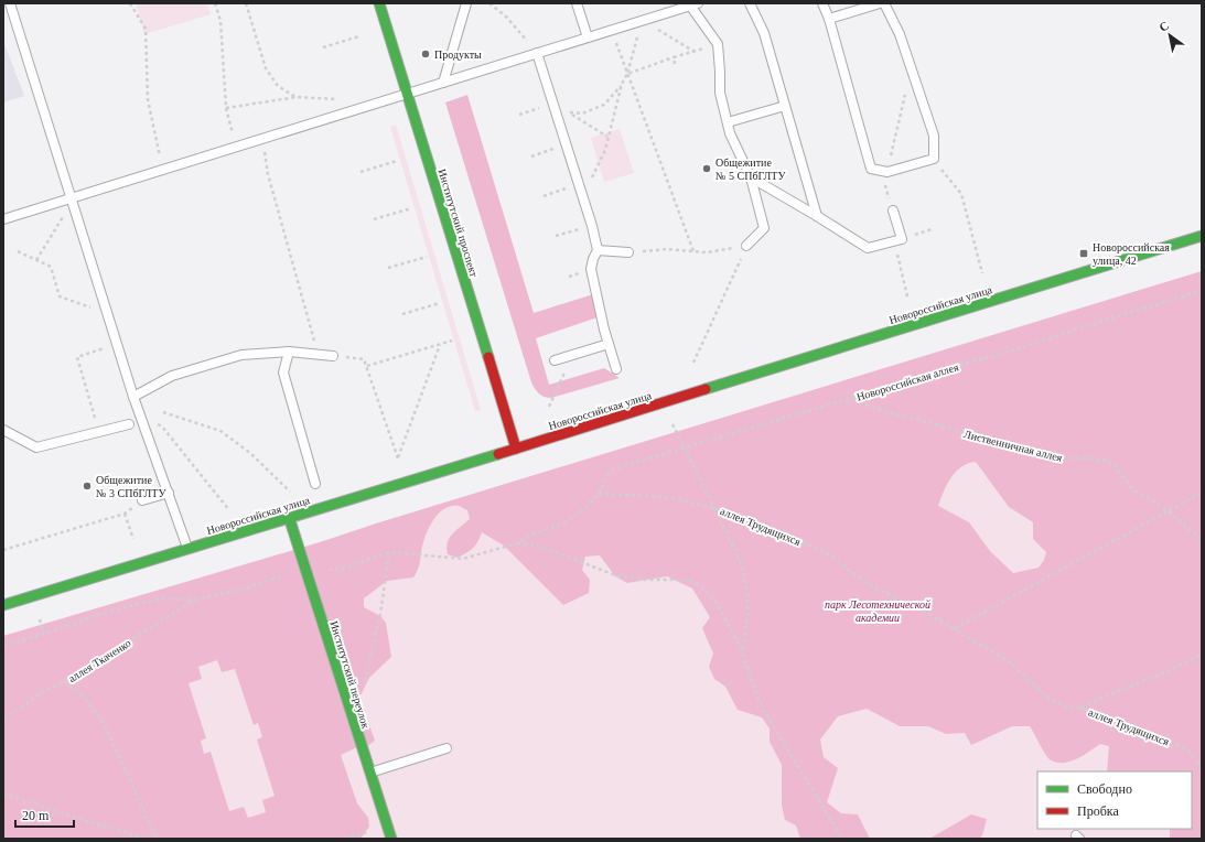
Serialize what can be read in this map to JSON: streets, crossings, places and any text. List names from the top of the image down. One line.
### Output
{"streets":{"main road":["Институтский проспект","Новороссийская улица","Институтский переулок"],"path":["Новороссийская аллея","Лиственничная аллея","аллея Трудящихся","аллея Ткаченко"]},"crossings":[["Институтский проспект","Новороссийская улица"],["Новороссийская улица","Институтский переулок"],["Новороссийская аллея","Лиственничная аллея"],["Новороссийская аллея","аллея Трудящихся"]],"parks":["парк Лесотехнической академии"],"places":{"other":["Продукты","Общежитие № 5 СПбГЛТУ","Общежитие № 3 СПбГЛТУ"],"transit":["Новороссийская улица, 42"]},"legend":["Свободно","Пробка"],"scale_bar":"20 m","north":"top left"}
